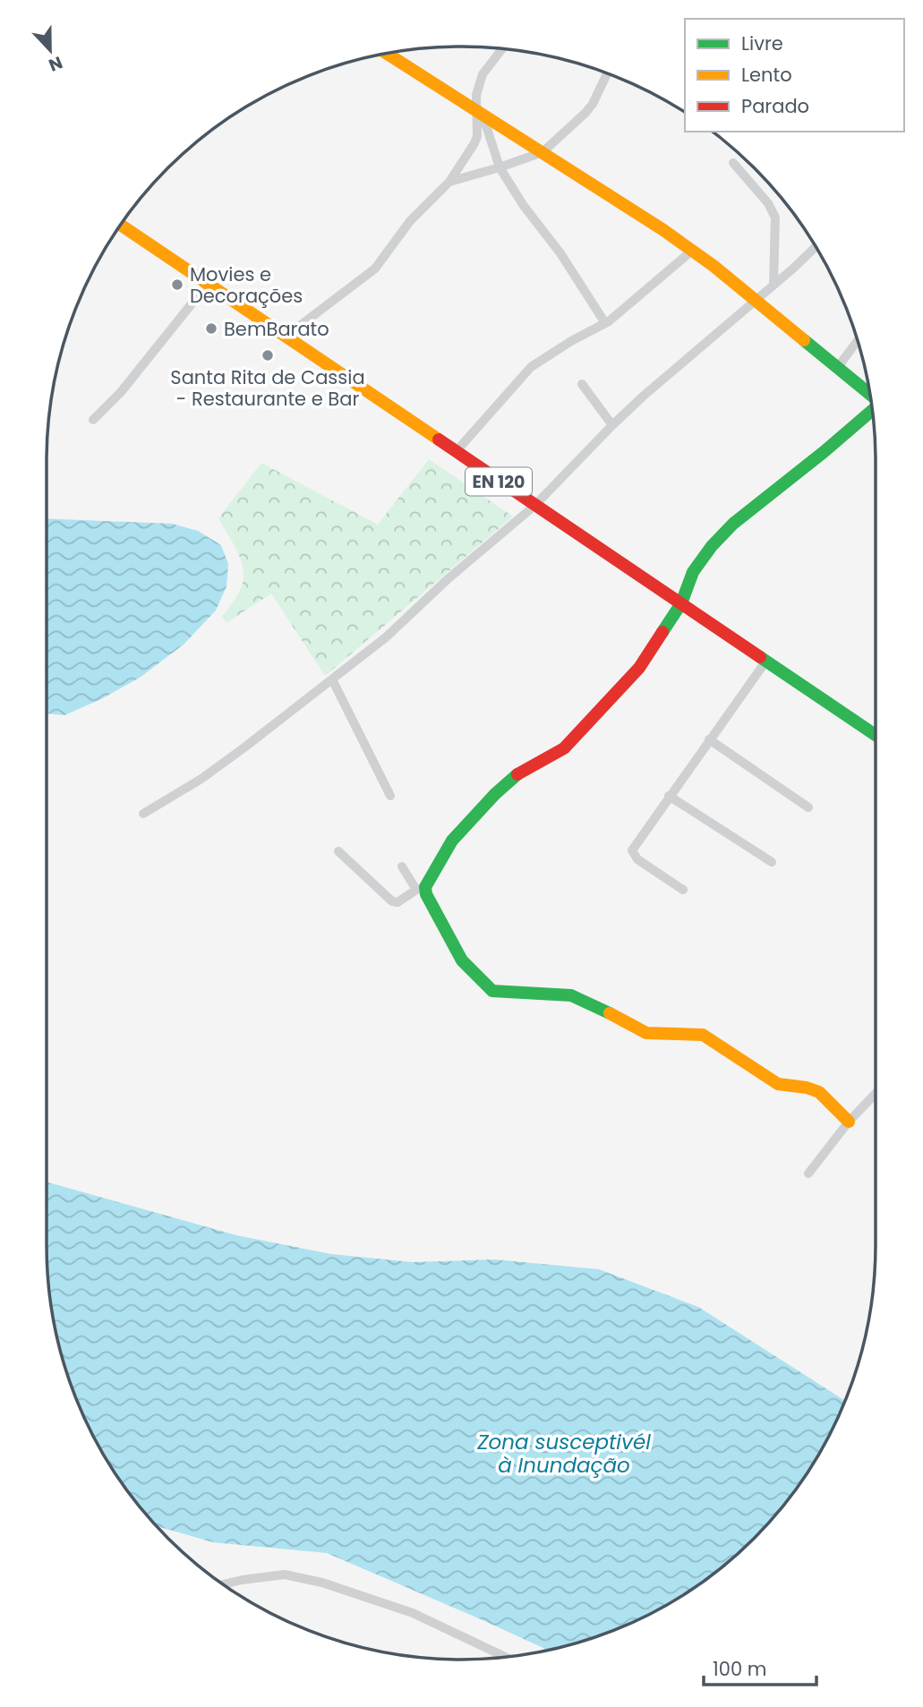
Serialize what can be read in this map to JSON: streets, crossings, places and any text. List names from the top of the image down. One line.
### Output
{"streets":{"street":["EN 120"]},"water":["Zona susceptivél à Inundação"],"places":["Movies e Decorações","BemBarato","Santa Rita de Cassia - Restaurante e Bar"],"legend":["Livre","Lento","Parado"],"scale_bar":"100 m","north":"bottom"}
